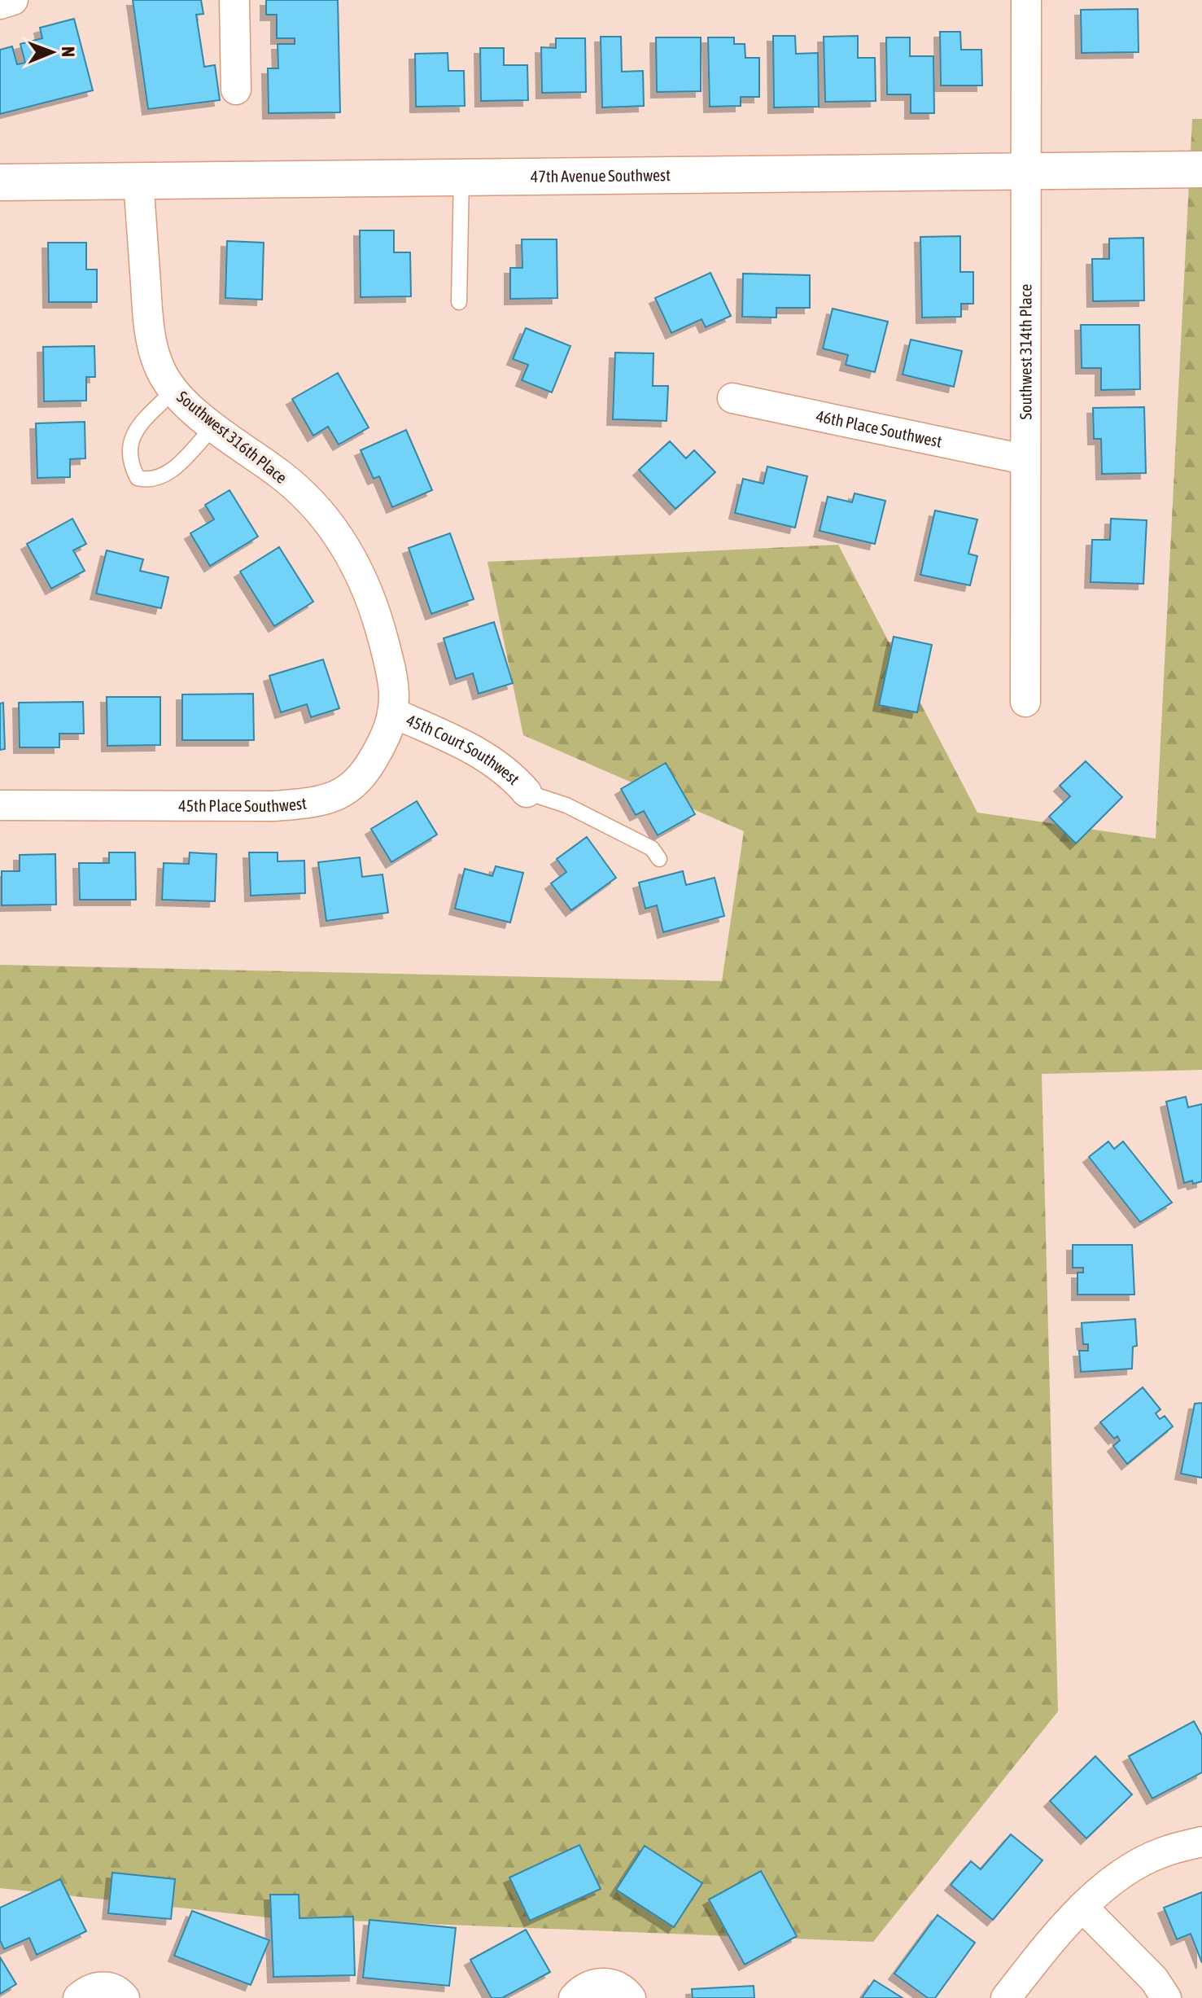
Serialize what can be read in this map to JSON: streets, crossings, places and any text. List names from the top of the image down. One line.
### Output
{"streets":{"main road":["47th Avenue Southwest"],"street":["Southwest 314th Place","46th Place Southwest","Southwest 316th Place","45th Court Southwest","45th Place Southwest"]},"crossings":[["47th Avenue Southwest","Southwest 314th Place"],["47th Avenue Southwest","Southwest 316th Place"],["Southwest 314th Place","46th Place Southwest"],["Southwest 316th Place","45th Place Southwest"],["45th Court Southwest","45th Place Southwest"]],"north":"right"}
